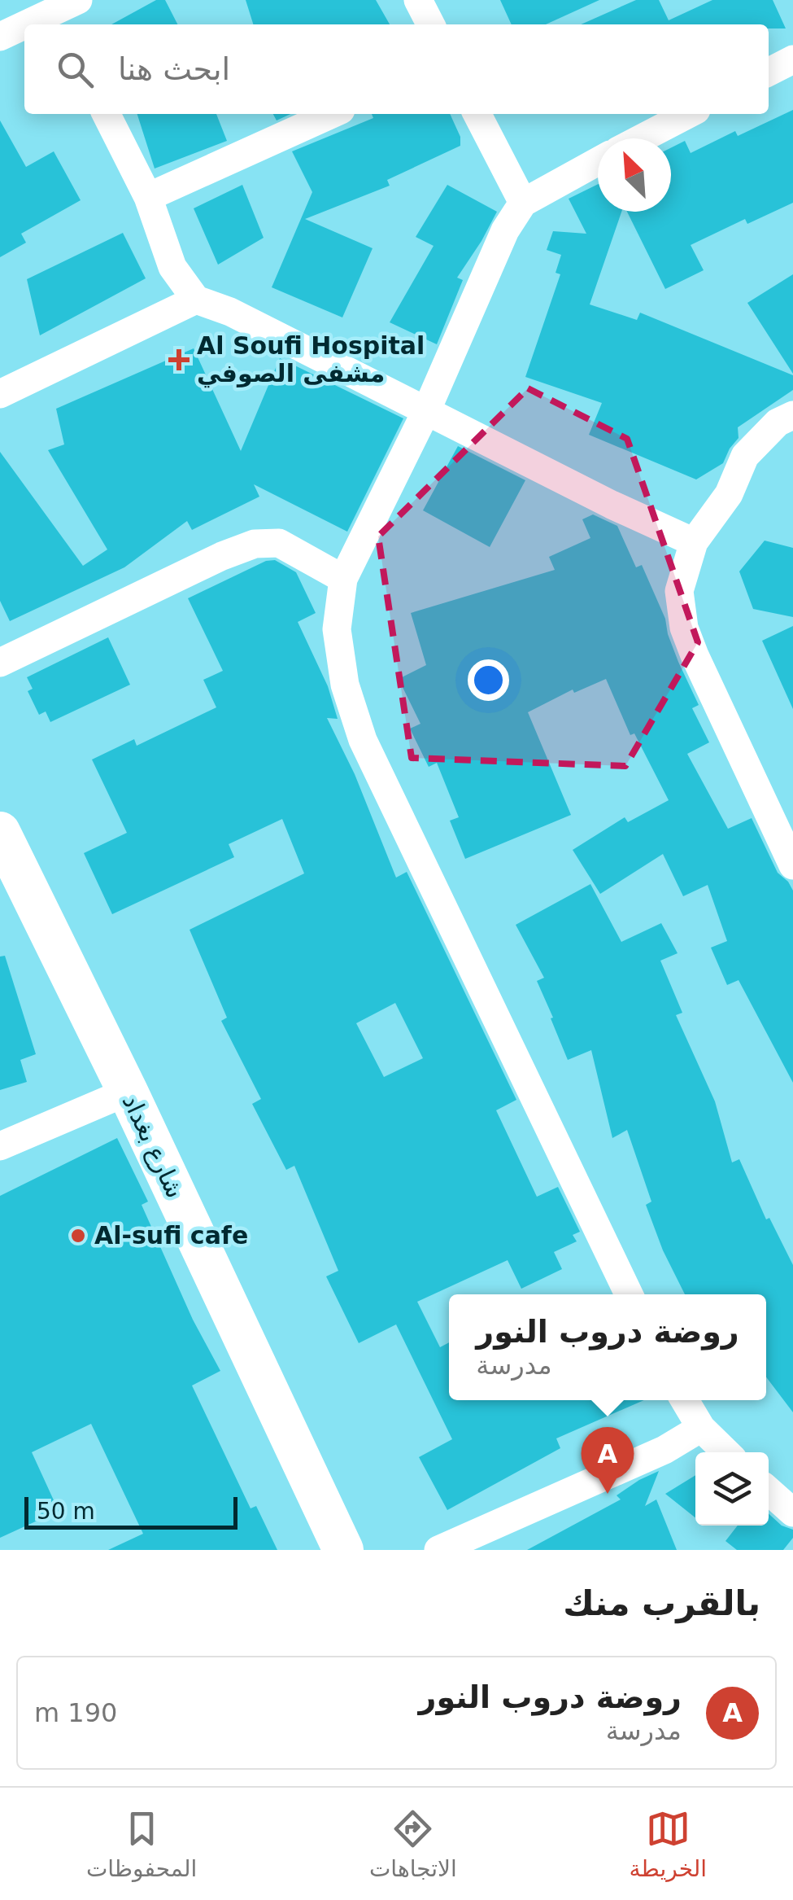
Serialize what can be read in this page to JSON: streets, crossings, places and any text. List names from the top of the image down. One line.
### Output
{"streets":{"main road":["شارع بغداد"]},"places":{"health":["Al Soufi Hospital مشفى الصوفي"],"other":["Al-sufi cafe"]},"scale_bar":"50 m","north":"top left","page":{"search":"ابحث هنا","popup":["روضة دروب النور","مدرسة"],"pins":"A","scale":"50 m","heading":"بالقرب منك","list":[{"mark":"A","name":"روضة دروب النور","note":"مدرسة","value":"190 m"}],"nav":["الخريطة","الاتجاهات","المحفوظات"]}}
